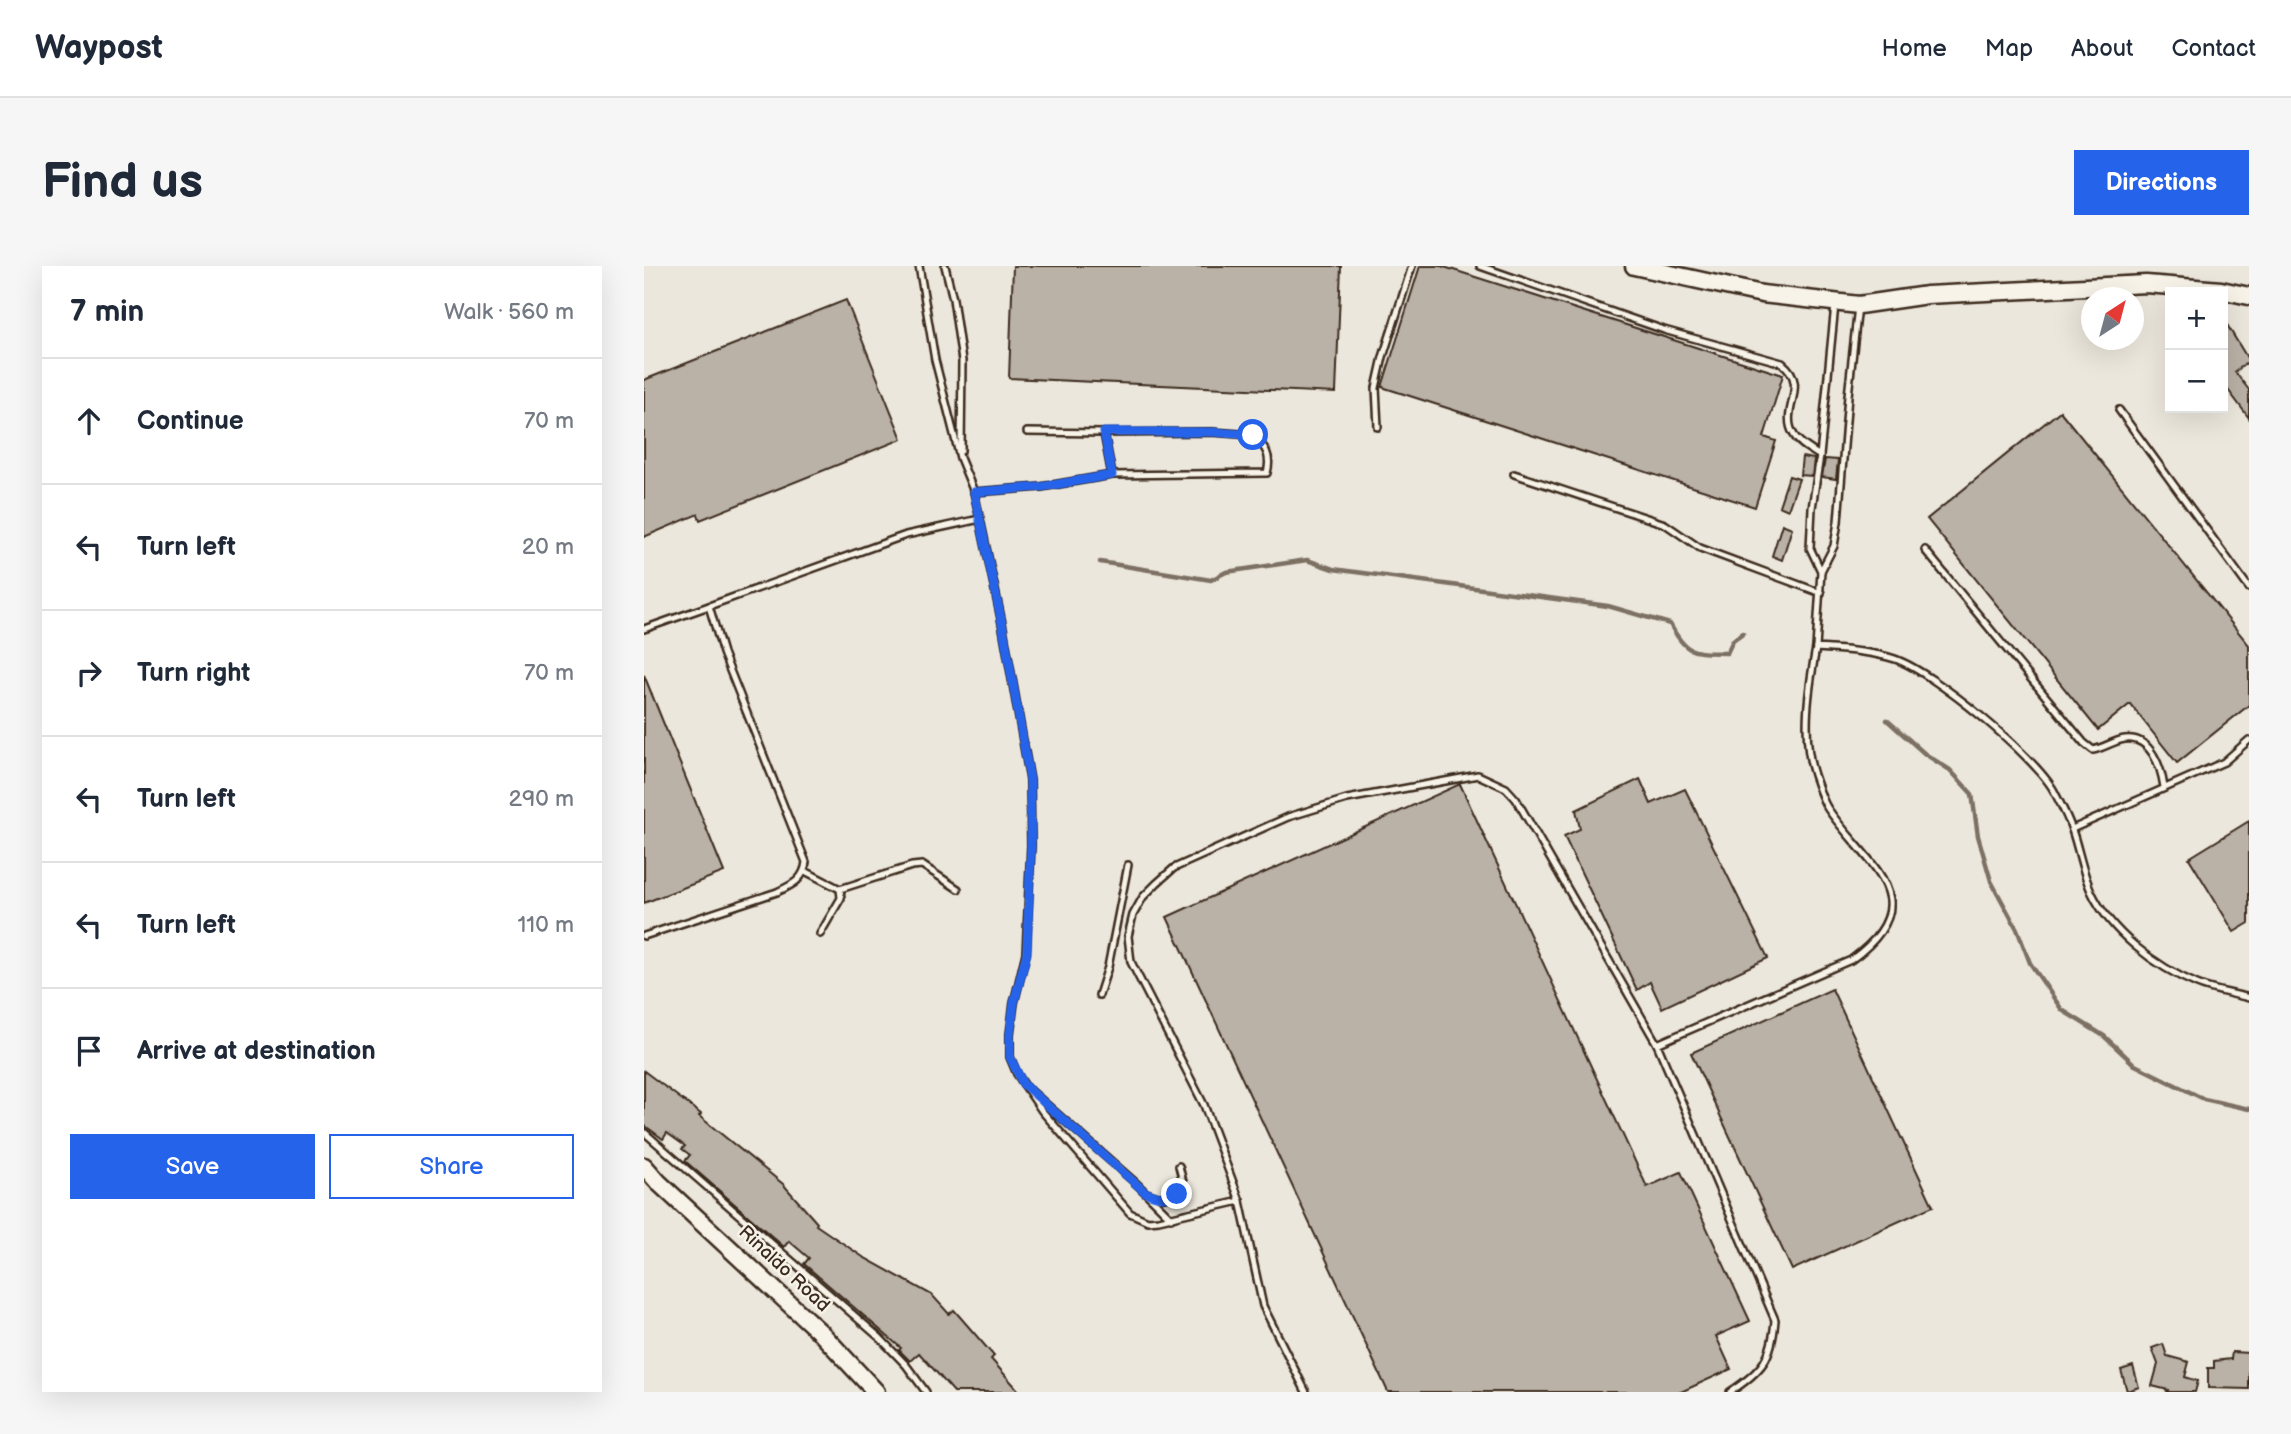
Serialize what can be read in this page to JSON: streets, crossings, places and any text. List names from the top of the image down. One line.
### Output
{"streets":{"street":["Rinaldo Road"]},"north":"top right","page":{"header":"Waypost","nav":["Home","Map","About","Contact"],"buttons":["Directions",["Save","Share"]],"title":"Find us","heading":["7 min","Walk · 560 m"],"map_buttons":["+","−"],"list":[["Continue","70 m"],["Turn left","20 m"],["Turn right","70 m"],["Turn left","290 m"],["Turn left","110 m"],"Arrive at destination"]}}
